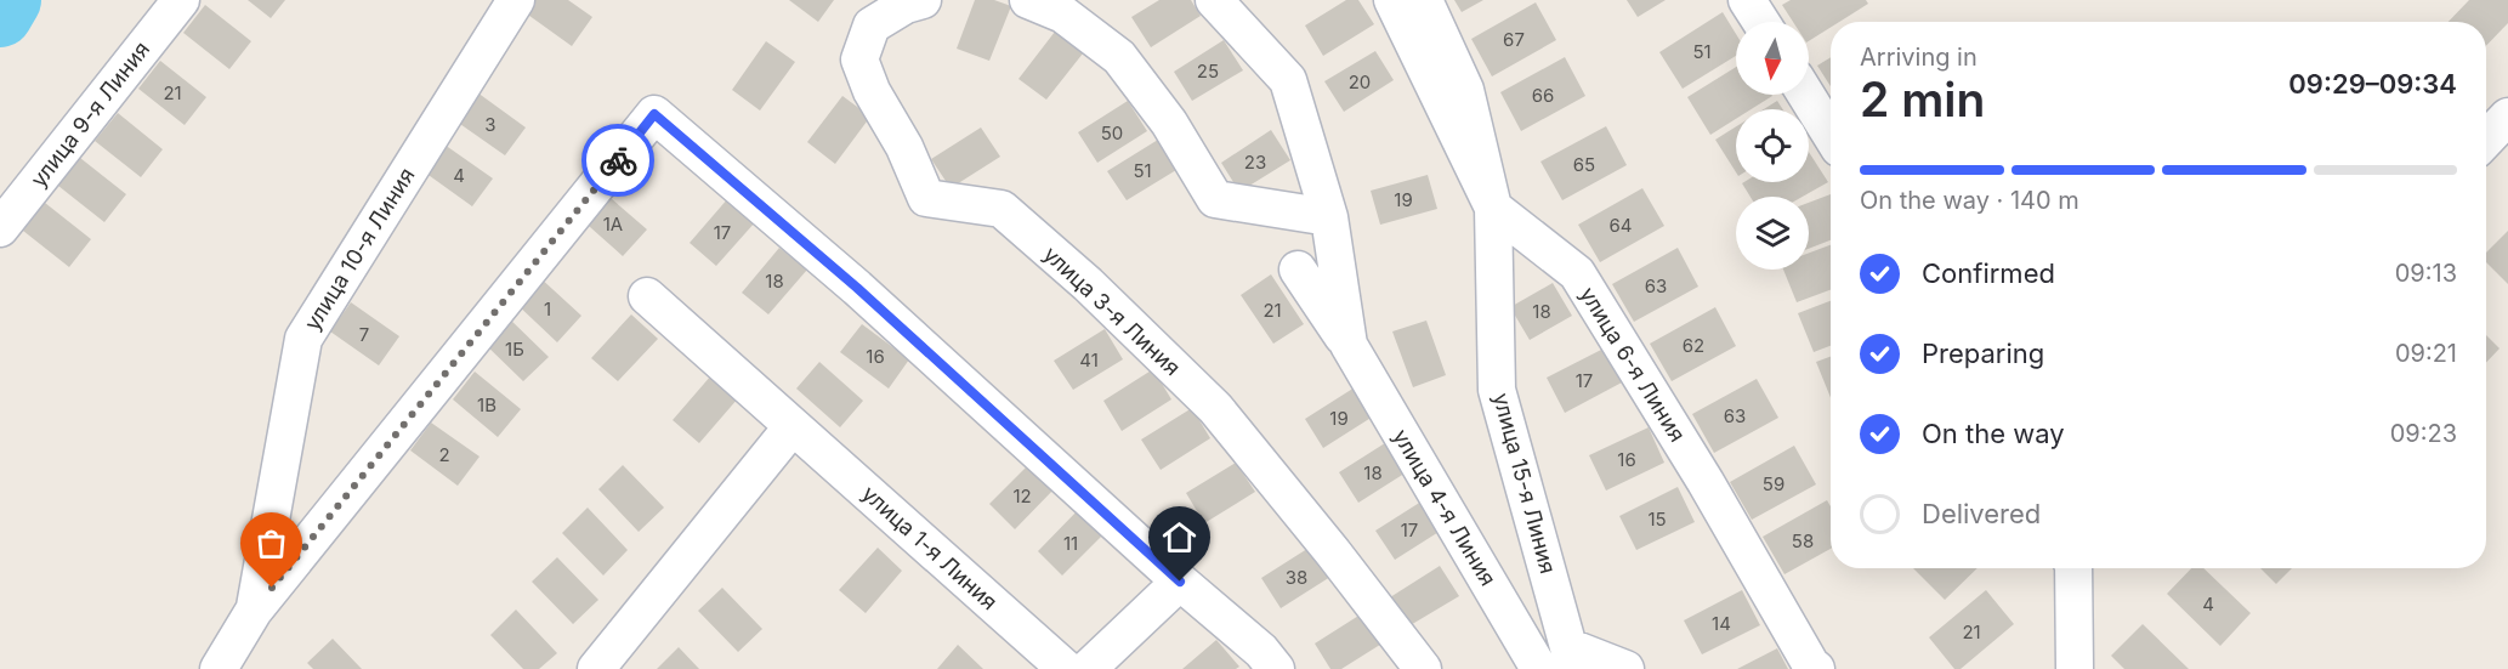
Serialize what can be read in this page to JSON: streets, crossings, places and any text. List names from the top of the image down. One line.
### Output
{"streets":{"street":["улица 9-я Линия","улица 10-я Линия","улица 3-я Линия","улица 6-я Линия","улица 15-я Линия","улица 4-я Линия","улица 1-я Линия"]},"crossings":[["улица 6-я Линия","улица 15-я Линия"]],"house_numbers":["67","51","25","20","21","66","3","50","23","65","51","4","19","1А","64","17","18","63","1","21","18","7","62","1Б","16","41","17","1В","63","19","2","16","18","59","12","15","17","58","11","38","4","14","21"],"north":"bottom","page":{"heading":["2 min","Arriving in","09:29–09:34"],"bar":"On the way · 140 m","list":[["Confirmed","09:13"],["Preparing","09:21"],["On the way","09:23"],"Delivered"]}}
